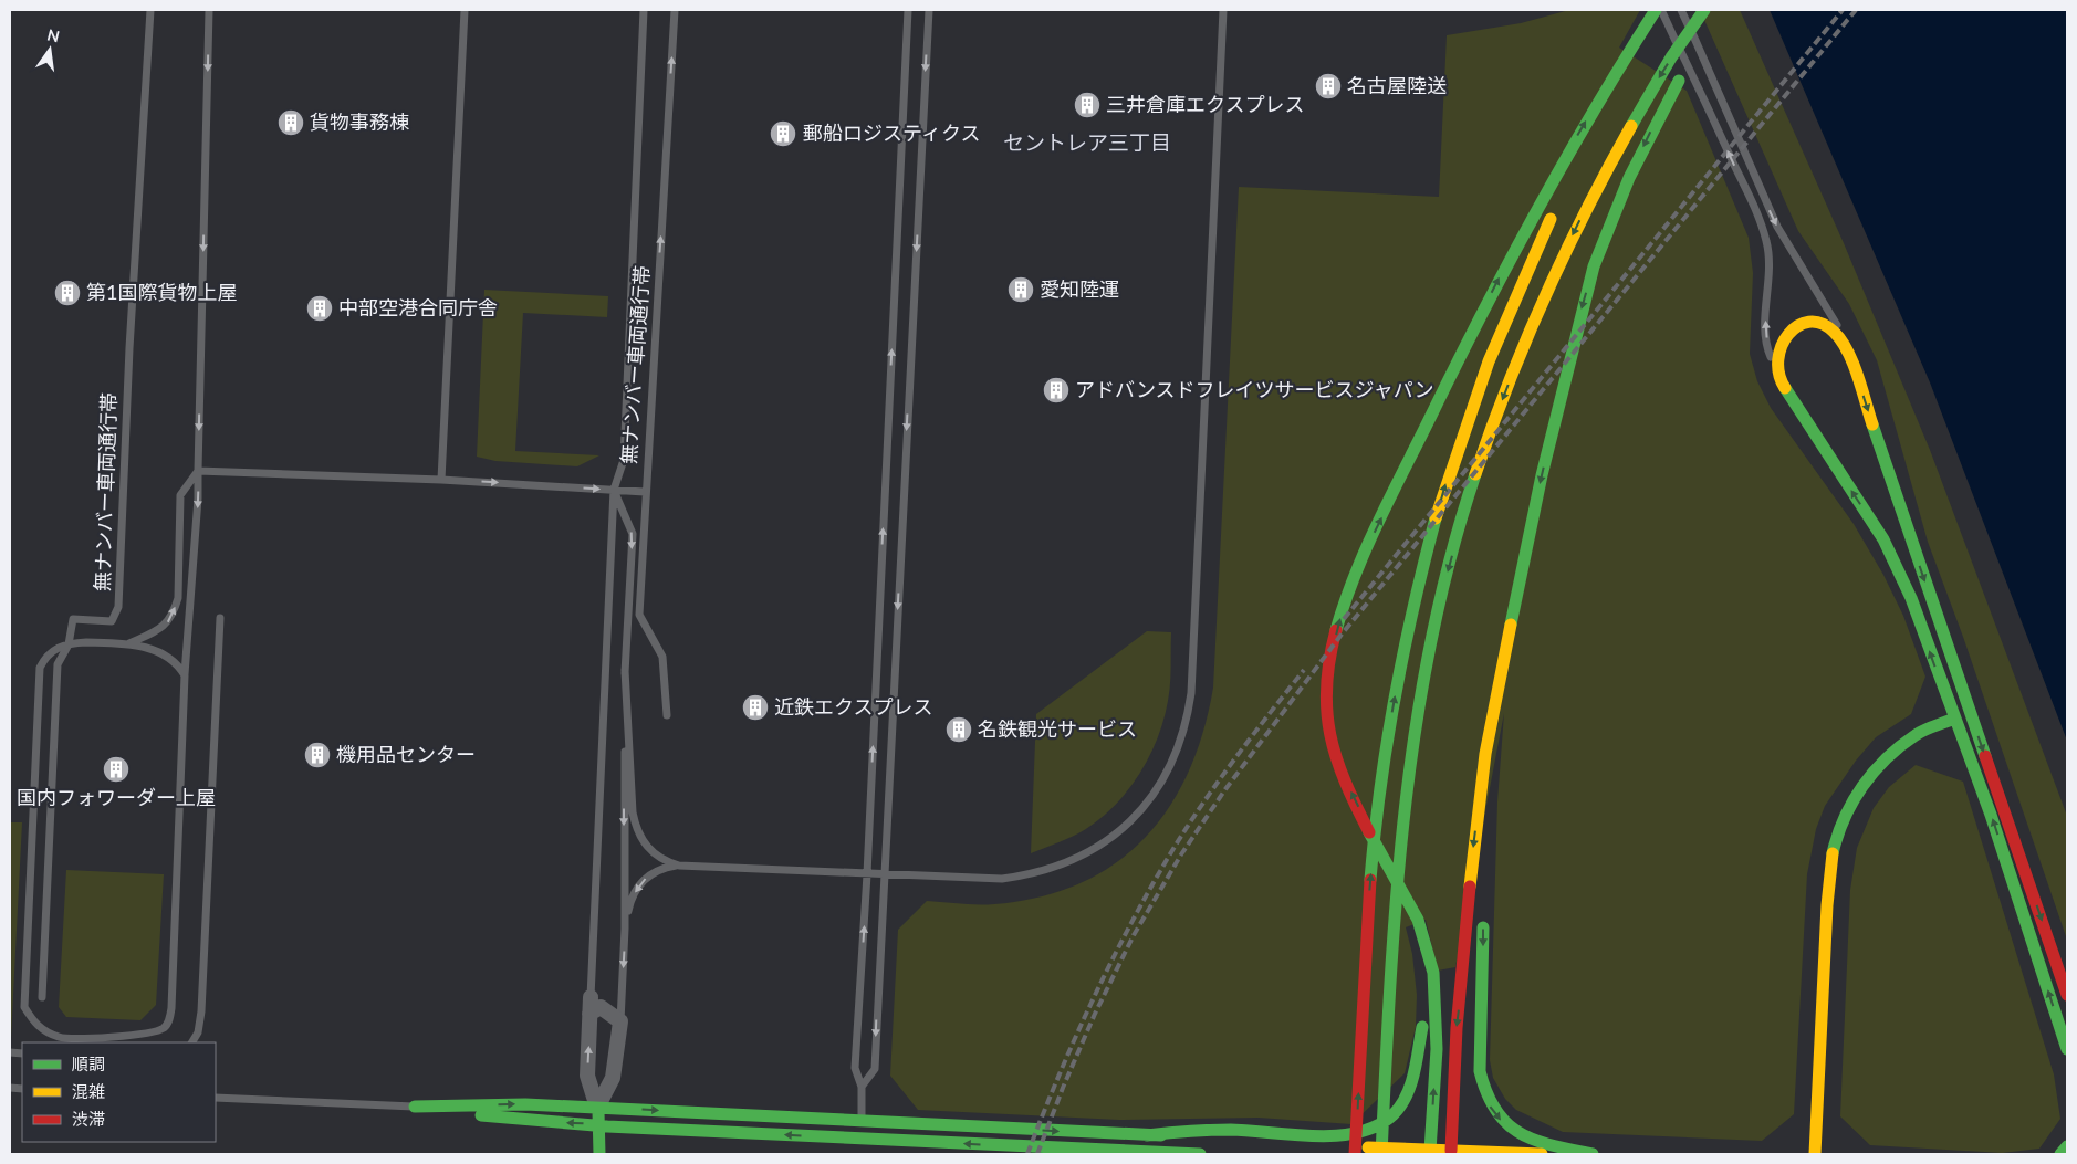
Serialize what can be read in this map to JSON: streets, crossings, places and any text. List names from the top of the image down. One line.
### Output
{"streets":{"lane":["無ナンバー車両通行帯"]},"districts":["セントレア三丁目"],"places":{"building":["名古屋陸送","三井倉庫エクスプレス","貨物事務棟","郵船ロジスティクス","愛知陸運","第1国際貨物上屋","中部空港合同庁舎","アドバンスドフレイツサービスジャパン","近鉄エクスプレス","名鉄観光サービス","機用品センター","国内フォワーダー上屋"]},"legend":["順調","混雑","渋滞"],"north":"top"}
